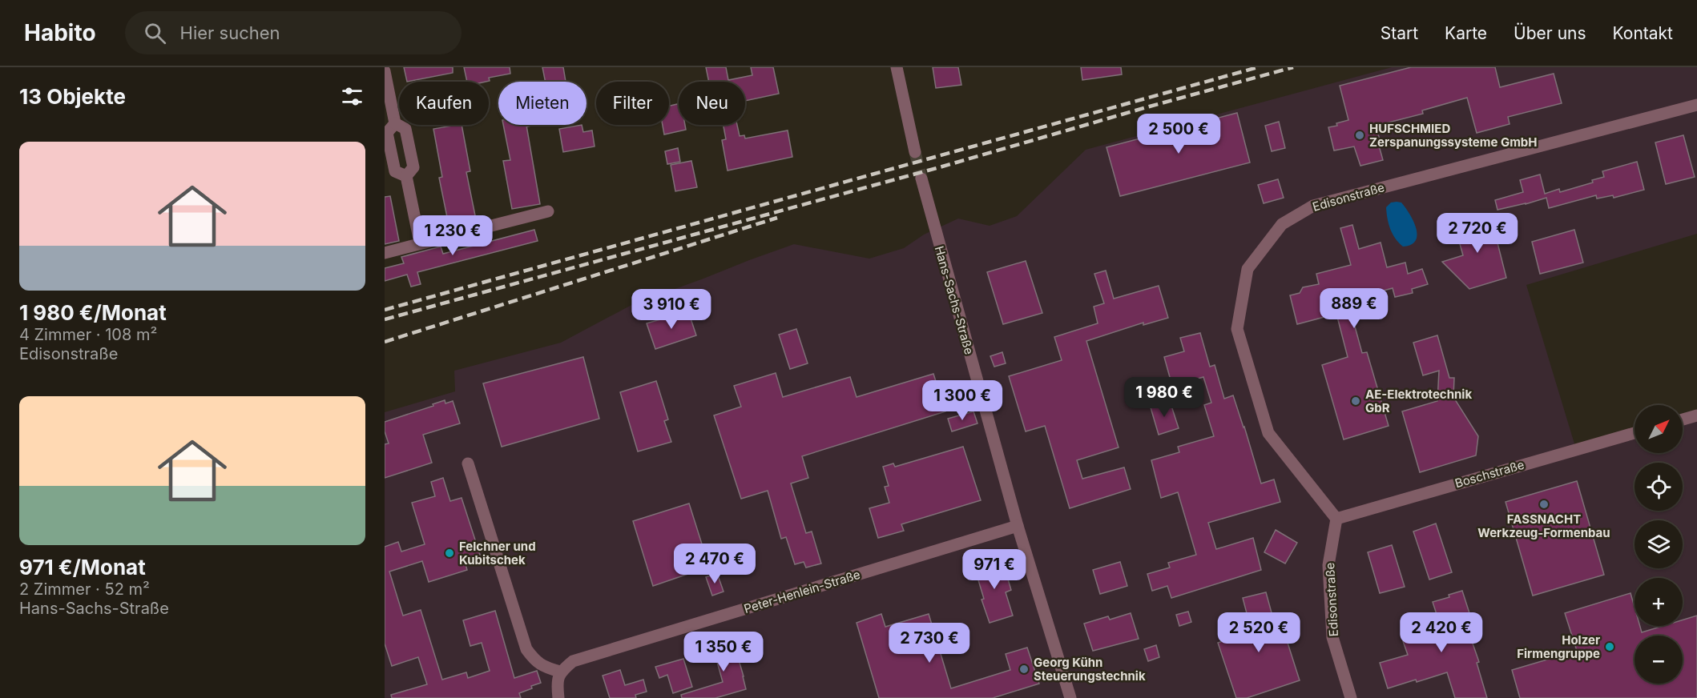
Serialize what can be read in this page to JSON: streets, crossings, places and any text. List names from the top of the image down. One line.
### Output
{"streets":{"street":["Edisonstraße","Hans-Sachs-Straße","Boschstraße","Peter-Henlein-Straße"]},"crossings":[["Edisonstraße","Boschstraße"],["Hans-Sachs-Straße","Peter-Henlein-Straße"]],"places":["HUFSCHMIED Zerspanungssysteme GmbH","AE-Elektrotechnik GbR","FASSNACHT Werkzeug-Formenbau","Felchner und Kubitschek","Holzer Firmengruppe","Georg Kühn Steuerungstechnik"],"north":"top right","page":{"header":"Habito","search":"Hier suchen","nav":["Start","Karte","Über uns","Kontakt"],"heading":"13 Objekte","chip":["Kaufen","Mieten","Filter","Neu"],"price":["2 500 €","2 720 €","1 230 €","889 €","3 910 €","1 980 €","1 300 €","2 470 €","971 €","2 520 €","2 420 €","2 730 €","1 350 €"],"list":[{"name":"1 980 €/Monat","note":"4 Zimmer · 108 m² · Edisonstraße"},{"name":"971 €/Monat","note":"2 Zimmer · 52 m² · Hans-Sachs-Straße"}],"map_buttons":["+","−"]}}
